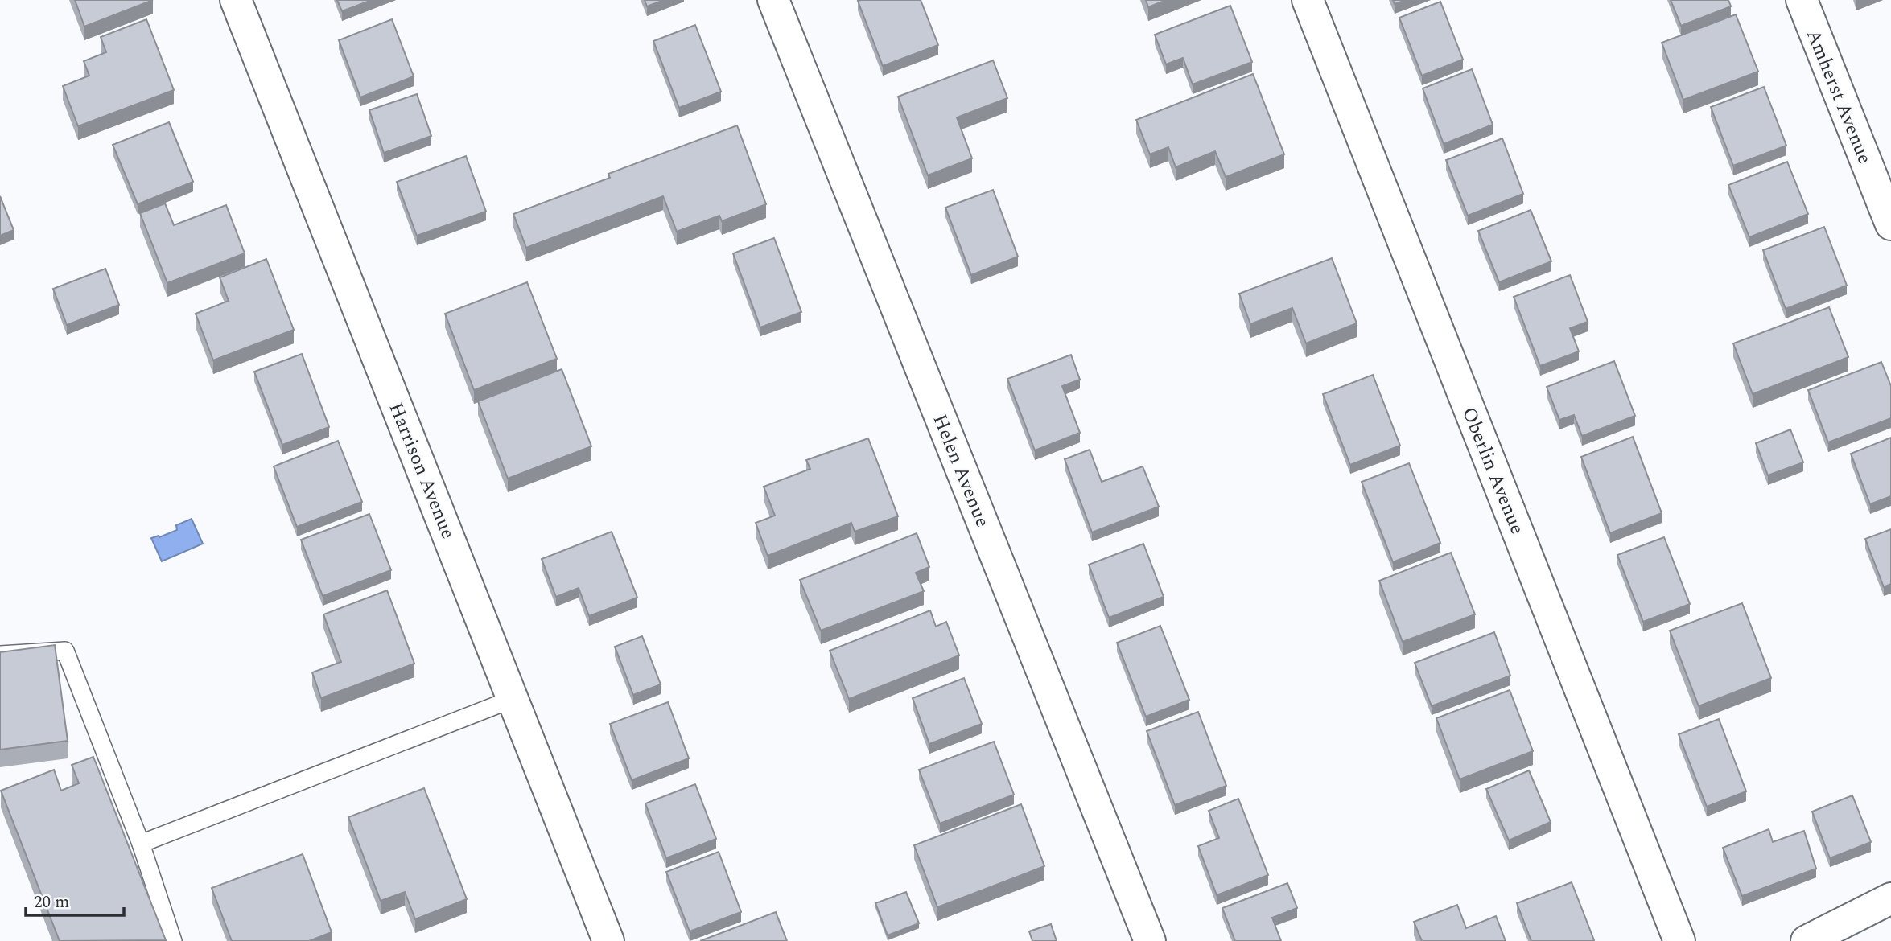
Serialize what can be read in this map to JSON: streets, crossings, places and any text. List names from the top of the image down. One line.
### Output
{"streets":{"street":["Amherst Avenue","Harrison Avenue","Helen Avenue","Oberlin Avenue"]},"scale_bar":"20 m"}
